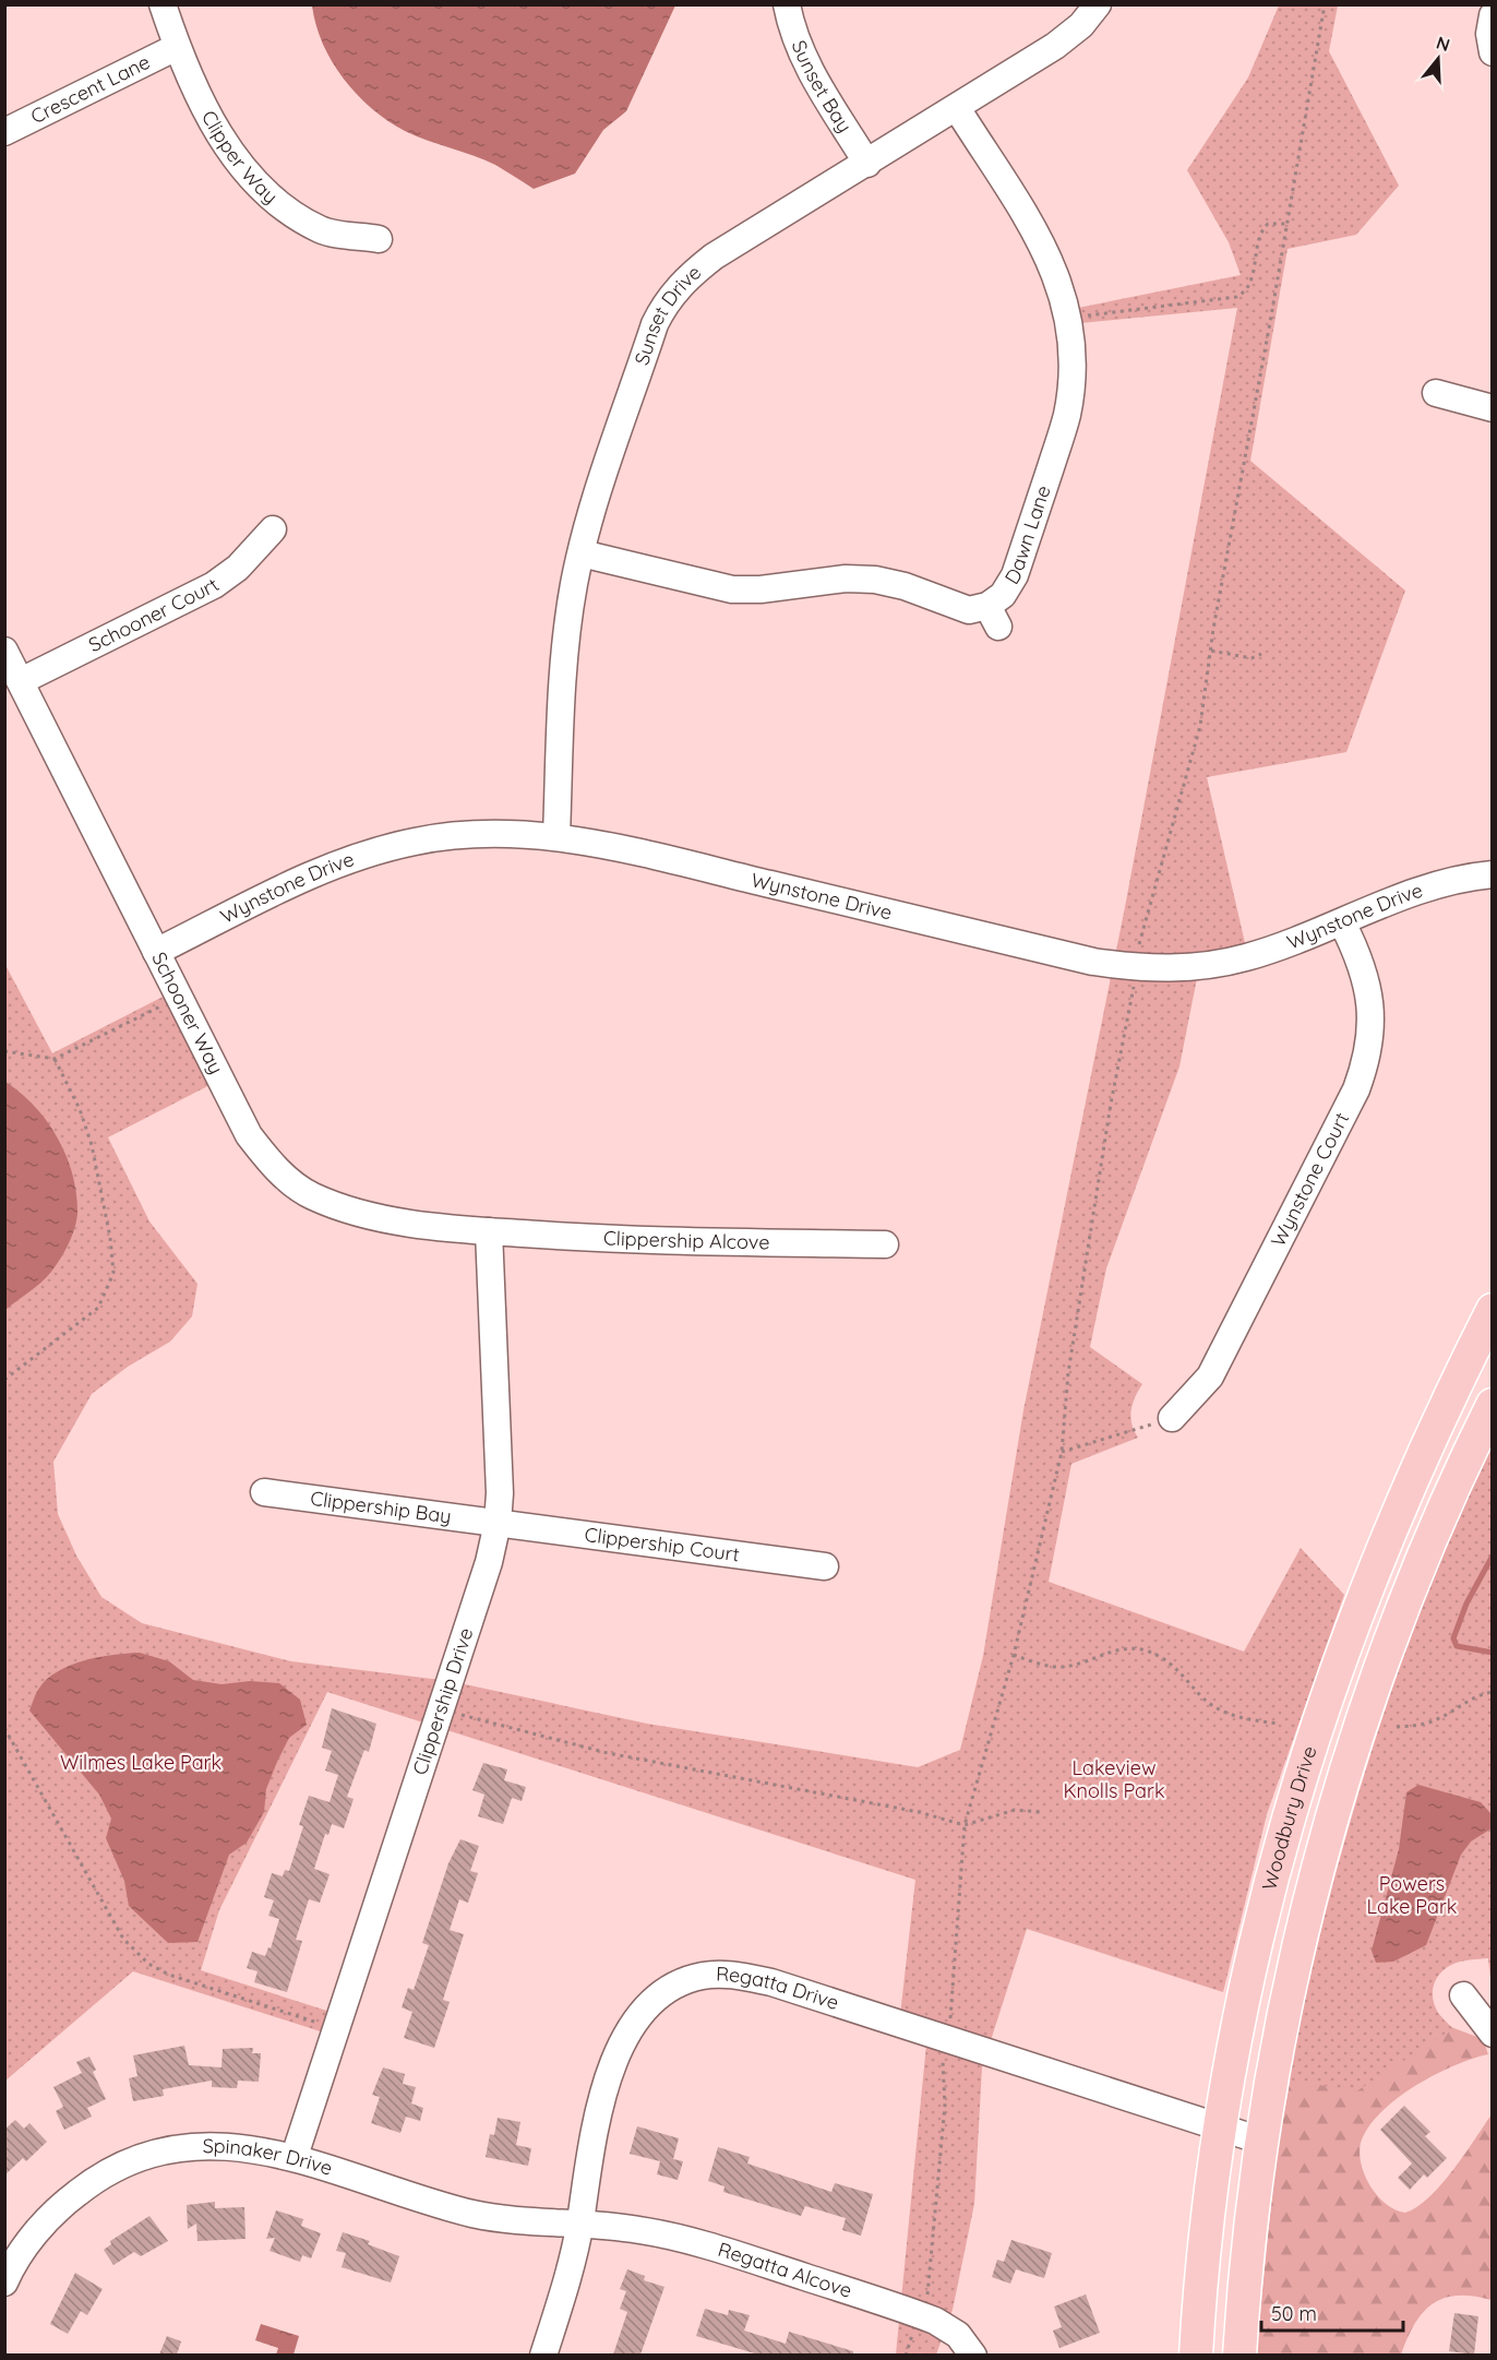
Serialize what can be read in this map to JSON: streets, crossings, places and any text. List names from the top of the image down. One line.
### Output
{"streets":{"main road":["Woodbury Drive"],"street":["Sunset Bay","Crescent Lane","Clipper Way","Sunset Drive","Dawn Lane","Schooner Court","Wynstone Drive","Schooner Way","Wynstone Court","Clippership Alcove","Clippership Bay","Clippership Court","Clippership Drive","Regatta Drive","Spinaker Drive","Regatta Alcove"]},"crossings":[["Sunset Bay","Sunset Drive"],["Crescent Lane","Clipper Way"],["Sunset Drive","Dawn Lane"],["Sunset Drive","Wynstone Drive"],["Schooner Court","Schooner Way"],["Wynstone Drive","Schooner Way"],["Wynstone Drive","Wynstone Court"],["Schooner Way","Clippership Alcove"],["Schooner Way","Clippership Drive"],["Clippership Alcove","Clippership Drive"],["Clippership Bay","Clippership Court"],["Clippership Bay","Clippership Drive"],["Clippership Court","Clippership Drive"],["Clippership Drive","Spinaker Drive"],["Woodbury Drive","Regatta Drive"],["Regatta Drive","Spinaker Drive"],["Regatta Drive","Regatta Alcove"],["Spinaker Drive","Regatta Alcove"]],"parks":["Wilmes Lake Park","Lakeview Knolls Park","Powers Lake Park"],"scale_bar":"50 m","north":"top"}
